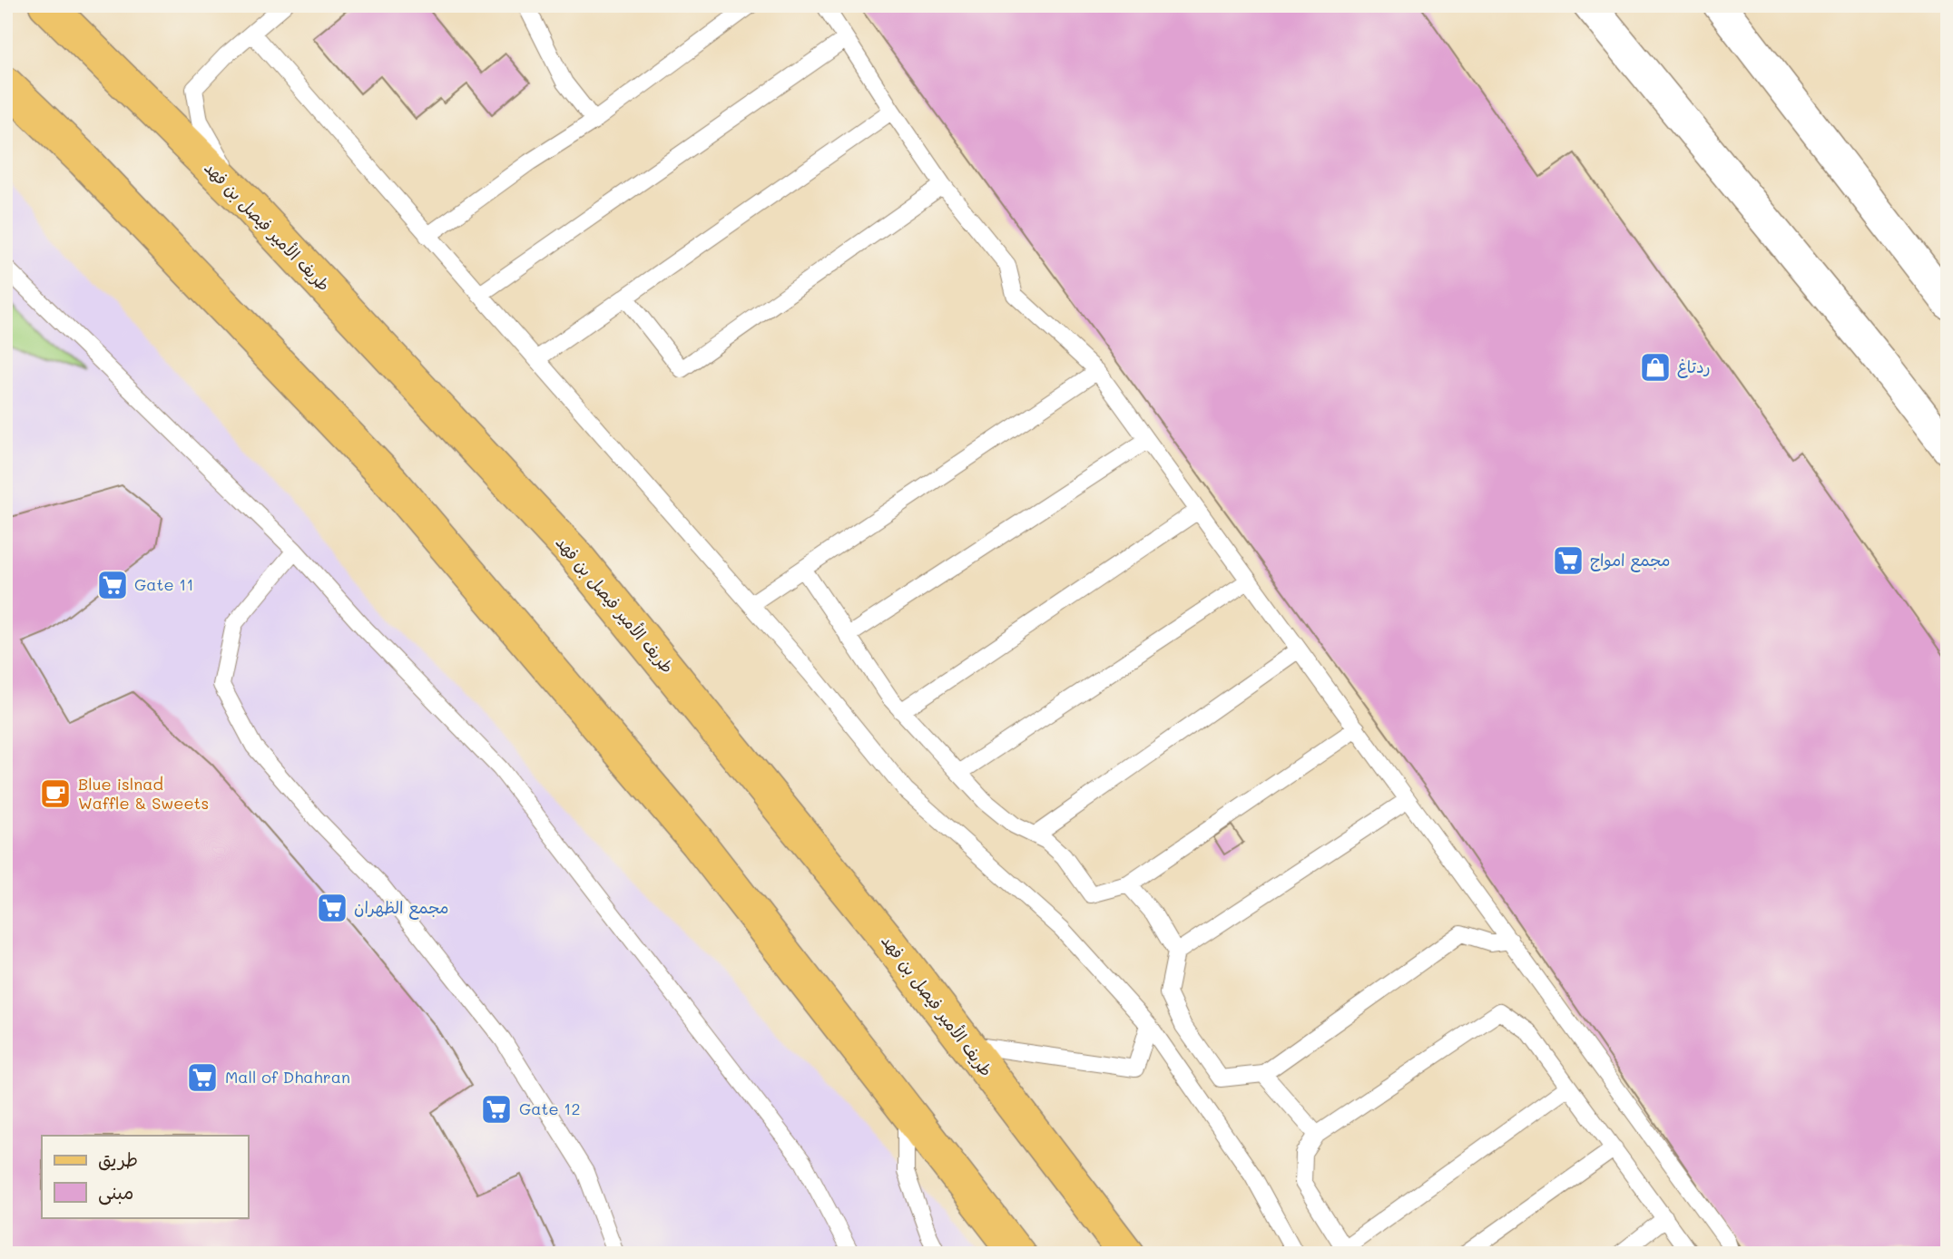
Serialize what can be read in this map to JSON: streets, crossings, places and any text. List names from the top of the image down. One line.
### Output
{"streets":{"main road":["طريف الأمير فيصل بن فهد"]},"places":{"shop":["ردتاغ"],"supermarket":["مجمع امواج","Gate 11","مجمع الظهران","Mall of Dhahran","Gate 12"],"cafe":["Blue islnad Waffle & Sweets"]},"legend":["طريق","مبنى"]}
